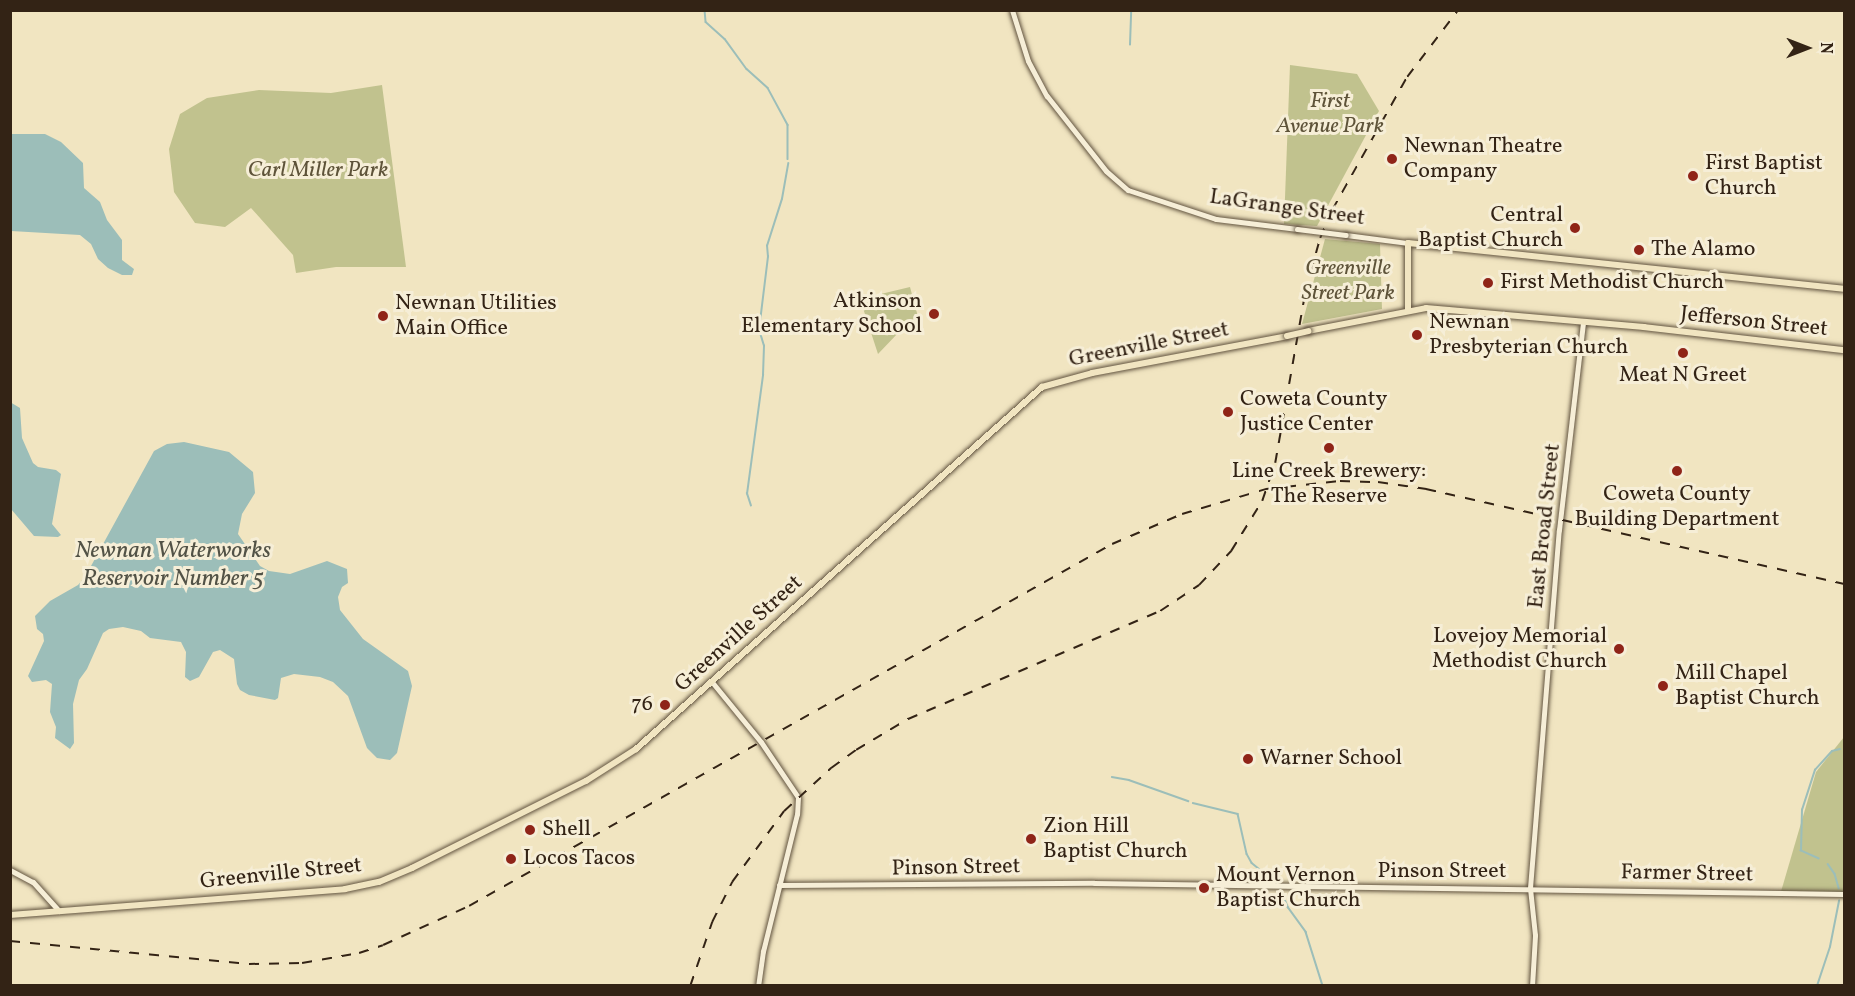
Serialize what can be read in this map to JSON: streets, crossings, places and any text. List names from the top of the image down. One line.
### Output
{"streets":{"main road":["LaGrange Street","Jefferson Street","Greenville Street"],"street":["East Broad Street","Pinson Street","Farmer Street"]},"crossings":[["Jefferson Street","Greenville Street"],["Jefferson Street","East Broad Street"],["East Broad Street","Pinson Street"],["East Broad Street","Farmer Street"],["Pinson Street","Farmer Street"]],"water":["Newnan Waterworks Reservoir Number 5"],"parks":["First Avenue Park","Carl Miller Park","Greenville Street Park"],"places":["Newnan Theatre Company","First Baptist Church","Central Baptist Church","The Alamo","First Methodist Church","Atkinson Elementary School","Newnan Utilities Main Office","Newnan Presbyterian Church","Meat N Greet","Coweta County Justice Center","Line Creek Brewery: The Reserve","Coweta County Building Department","Lovejoy Memorial Methodist Church","Mill Chapel Baptist Church","76","Warner School","Shell","Zion Hill Baptist Church","Locos Tacos","Mount Vernon Baptist Church"],"north":"right"}
